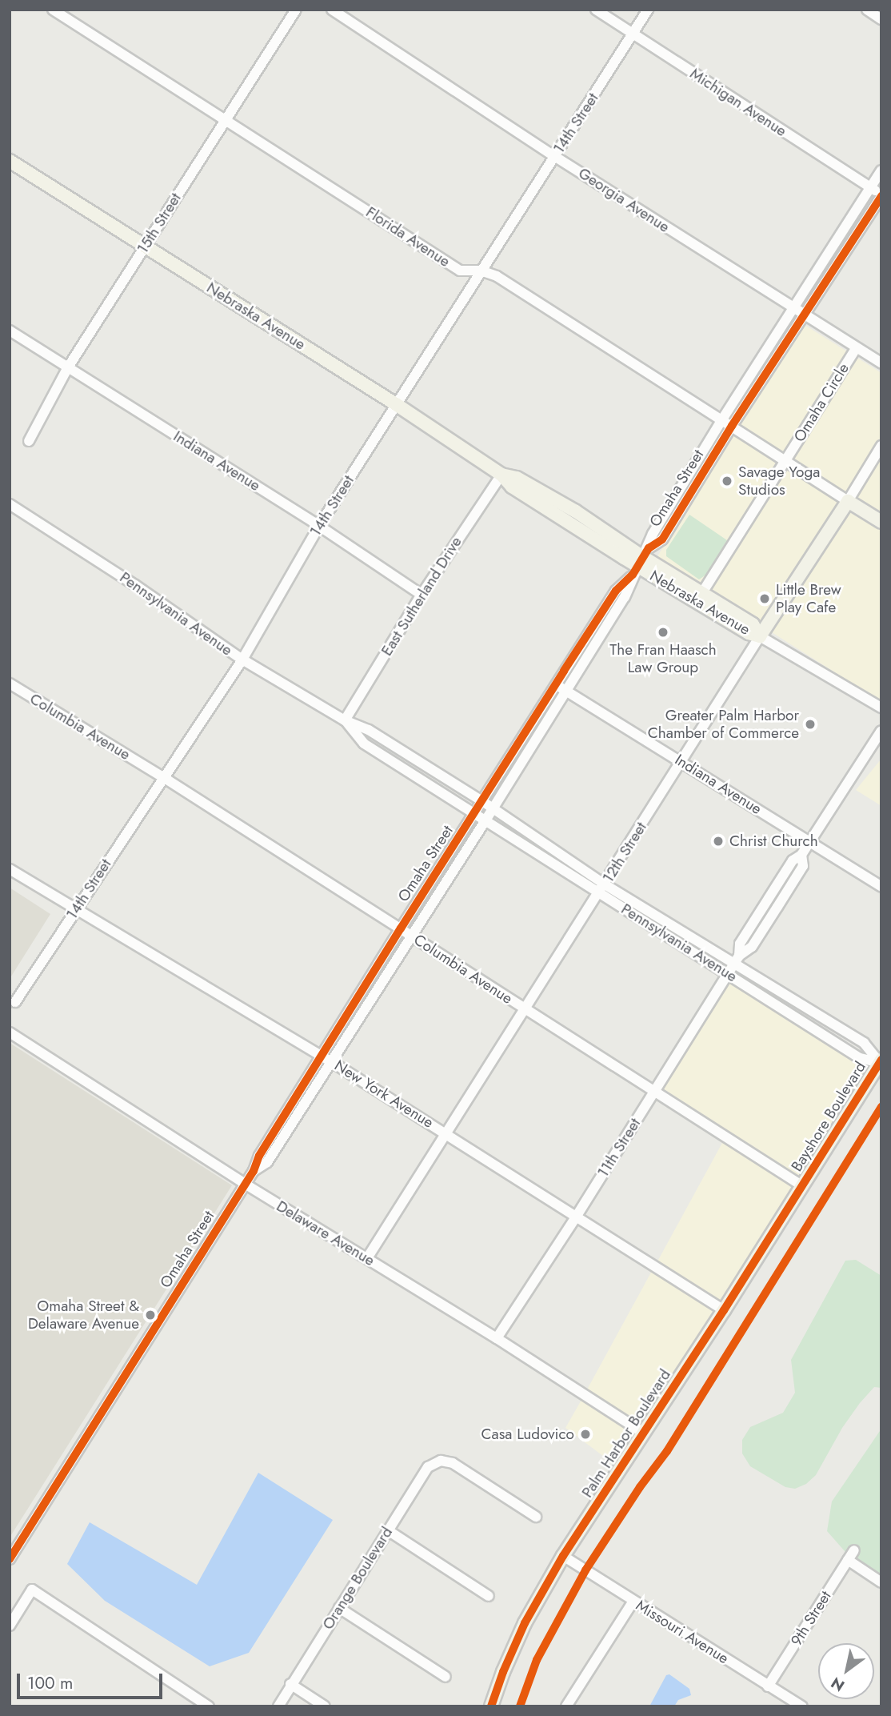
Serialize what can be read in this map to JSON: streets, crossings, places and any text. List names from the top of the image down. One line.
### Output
{"streets":{"main road":["Florida Avenue","Nebraska Avenue","12th Street","Bayshore Boulevard","Palm Harbor Boulevard"],"street":["Michigan Avenue","14th Street","Georgia Avenue","15th Street","Omaha Circle","Indiana Avenue","Omaha Street","East Sutherland Drive","Pennsylvania Avenue","Columbia Avenue","New York Avenue","11th Street","Delaware Avenue","Orange Boulevard","9th Street","Missouri Avenue"]},"crossings":[["Michigan Avenue","14th Street"],["Michigan Avenue","Omaha Street"],["14th Street","Georgia Avenue"],["14th Street","Florida Avenue"],["14th Street","Nebraska Avenue"],["14th Street","Indiana Avenue"],["14th Street","Pennsylvania Avenue"],["14th Street","Columbia Avenue"],["14th Street","New York Avenue"],["Georgia Avenue","Omaha Circle"],["Georgia Avenue","Omaha Street"],["15th Street","Florida Avenue"],["15th Street","Nebraska Avenue"],["15th Street","Indiana Avenue"],["Florida Avenue","Omaha Circle"],["Florida Avenue","Omaha Street"],["Florida Avenue","12th Street"],["Nebraska Avenue","Omaha Circle"],["Nebraska Avenue","Omaha Street"],["Nebraska Avenue","East Sutherland Drive"],["Nebraska Avenue","12th Street"],["Omaha Circle","Omaha Street"],["Indiana Avenue","Omaha Street"],["Indiana Avenue","East Sutherland Drive"],["Indiana Avenue","12th Street"],["Indiana Avenue","11th Street"],["Omaha Street","Pennsylvania Avenue"],["Omaha Street","Columbia Avenue"],["Omaha Street","New York Avenue"],["Omaha Street","Delaware Avenue"],["East Sutherland Drive","Pennsylvania Avenue"],["Pennsylvania Avenue","12th Street"],["Pennsylvania Avenue","Bayshore Boulevard"],["Pennsylvania Avenue","11th Street"],["Columbia Avenue","12th Street"],["Columbia Avenue","Bayshore Boulevard"],["Columbia Avenue","11th Street"],["Columbia Avenue","Palm Harbor Boulevard"],["12th Street","New York Avenue"],["12th Street","Delaware Avenue"],["New York Avenue","11th Street"],["New York Avenue","Palm Harbor Boulevard"],["Bayshore Boulevard","Palm Harbor Boulevard"],["11th Street","Delaware Avenue"],["Delaware Avenue","Palm Harbor Boulevard"],["Palm Harbor Boulevard","Missouri Avenue"],["9th Street","Missouri Avenue"]],"places":["Savage Yoga Studios","Little Brew Play Cafe","The Fran Haasch Law Group","Greater Palm Harbor Chamber of Commerce","Christ Church","Omaha Street & Delaware Avenue","Casa Ludovico"],"scale_bar":"100 m","north":"bottom left"}
